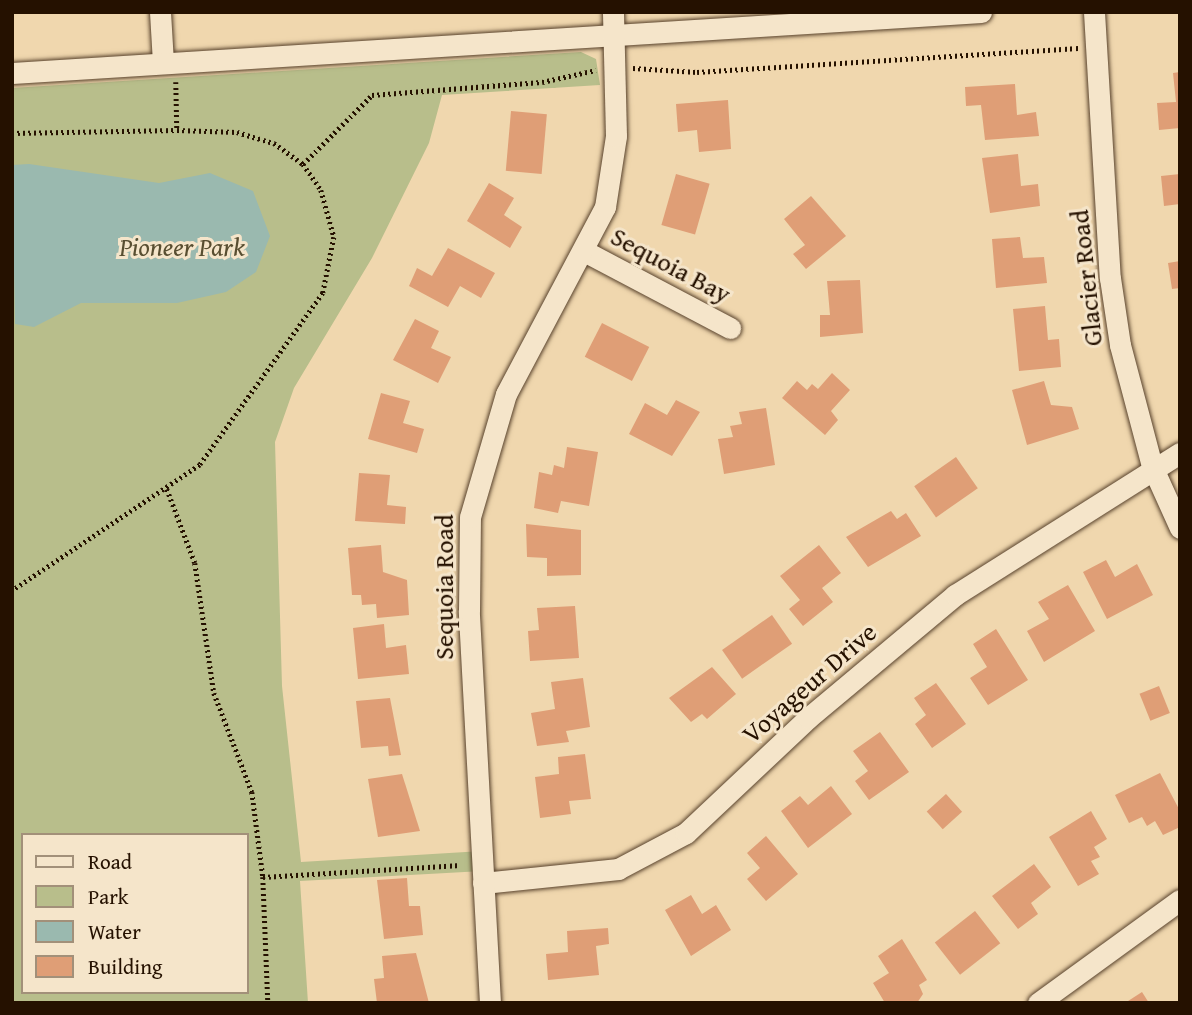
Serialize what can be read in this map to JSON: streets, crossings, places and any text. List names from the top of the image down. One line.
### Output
{"streets":{"street":["Sequoia Bay","Glacier Road","Sequoia Road","Voyageur Drive"]},"crossings":[["Sequoia Bay","Sequoia Road"],["Glacier Road","Voyageur Drive"],["Sequoia Road","Voyageur Drive"]],"parks":["Pioneer Park"],"legend":["Road","Park","Water","Building"]}
